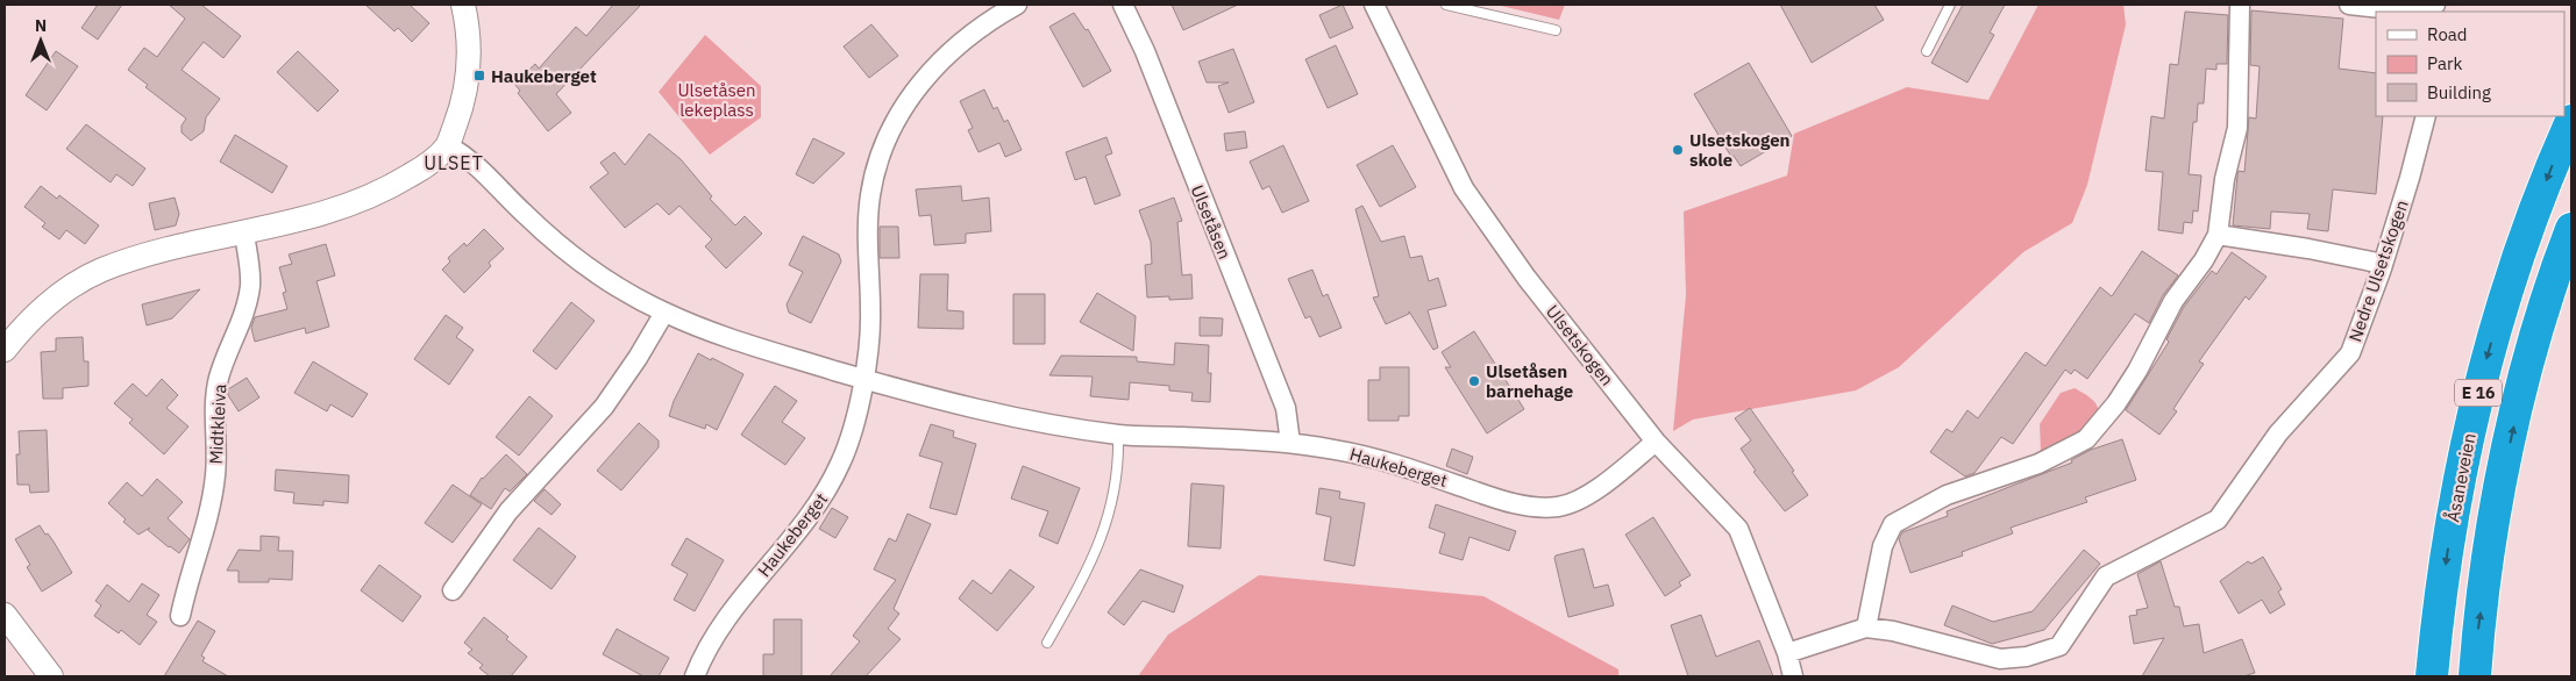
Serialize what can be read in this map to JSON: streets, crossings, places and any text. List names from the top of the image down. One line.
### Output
{"streets":{"highway":["E 16","Åsaneveien"],"street":["Ulsetåsen","Nedre Ulsetskogen","Ulsetskogen","Midtkleiva","Haukeberget"]},"crossings":[["Ulsetåsen","Haukeberget"],["Nedre Ulsetskogen","Ulsetskogen"],["Ulsetskogen","Haukeberget"]],"districts":["ULSET"],"parks":["Ulsetåsen lekeplass"],"places":{"transit":["Haukeberget"],"other":["Ulsetskogen skole","Ulsetåsen barnehage"]},"legend":["Road","Park","Building"],"north":"top"}
